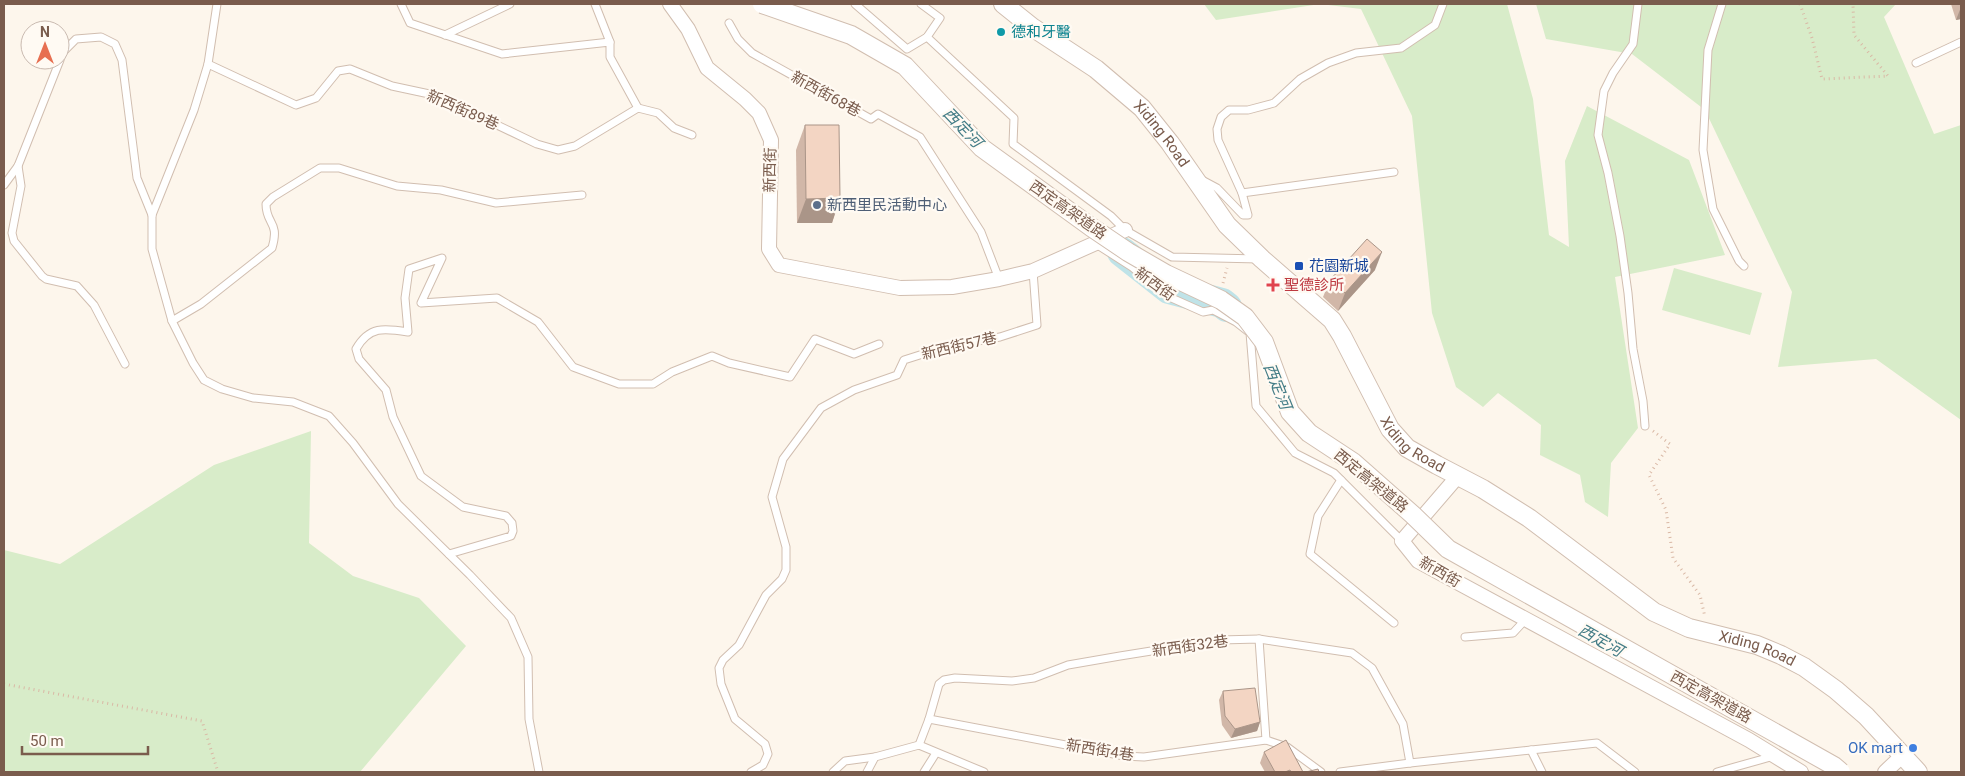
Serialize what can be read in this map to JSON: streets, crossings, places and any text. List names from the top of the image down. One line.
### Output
{"streets":{"street":["Xiding Road","新西街","西定高架道路"],"lane":["新西街68巷","新西街89巷","新西街57巷","新西街32巷","新西街4巷"]},"crossings":[["新西街68巷","新西街"],["新西街","新西街57巷"],["新西街32巷","新西街4巷"]],"water":["西定河"],"places":{"other":["德和牙醫","新西里民活動中心","OK mart"],"transit":["花園新城"],"health":["聖德診所"]},"scale_bar":"50 m","north":"top"}
